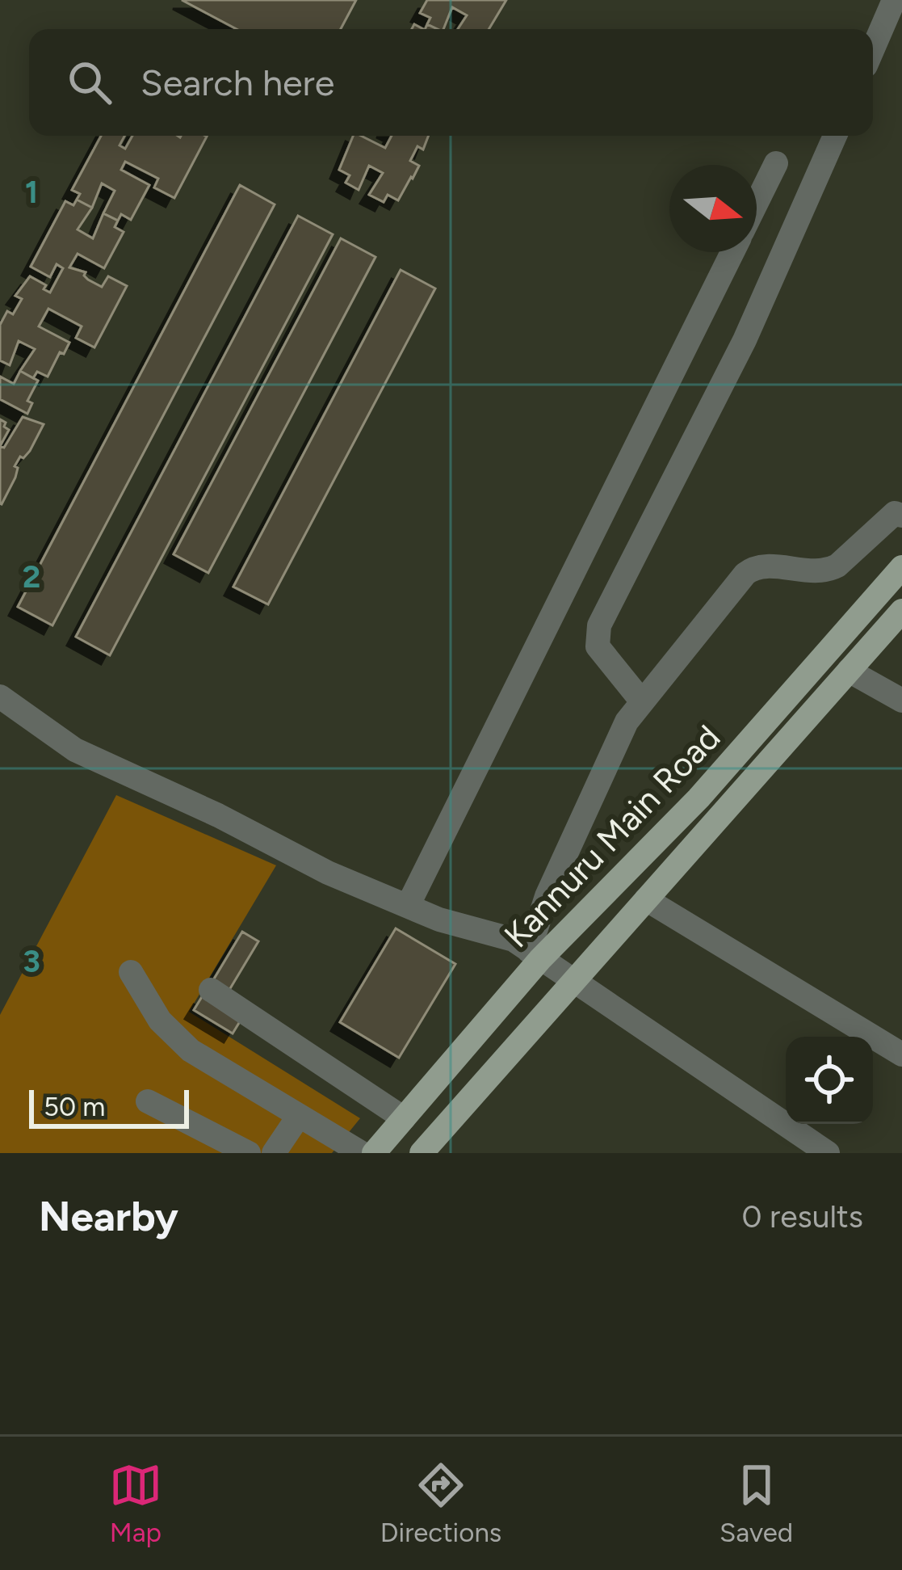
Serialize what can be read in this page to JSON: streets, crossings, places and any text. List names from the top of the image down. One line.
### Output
{"streets":{"main road":["Kannuru Main Road"]},"scale_bar":"50 m","north":"right","page":{"search":"Search here","scale":"50 m","heading":["Nearby","0 results"],"nav":["Map","Directions","Saved"]},"grid":{"rows":["1","2","3"]}}
